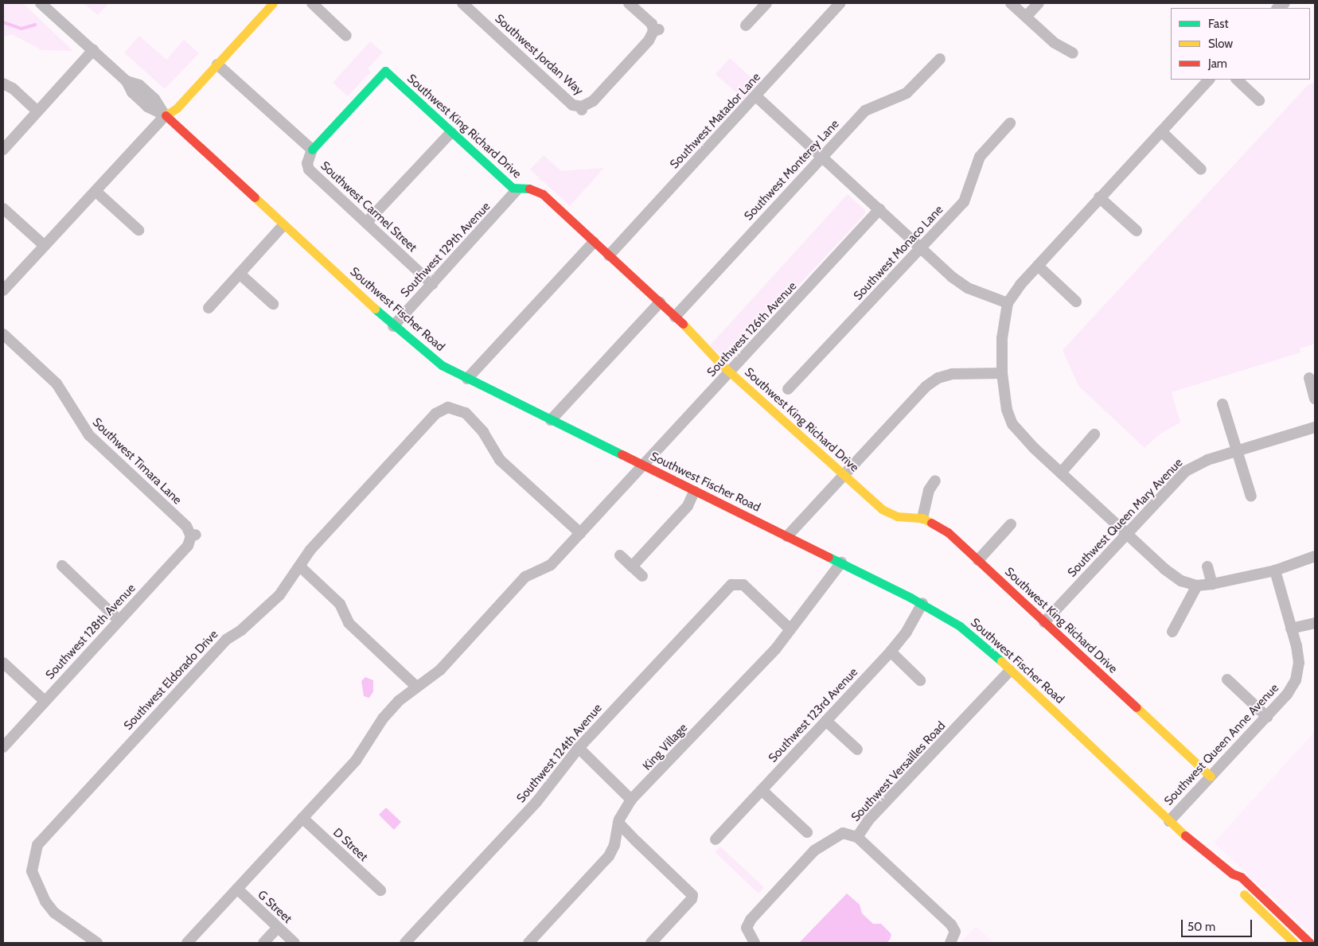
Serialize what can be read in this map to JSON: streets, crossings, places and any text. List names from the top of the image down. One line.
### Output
{"streets":{"street":["Southwest Jordan Way","Southwest Matador Lane","Southwest King Richard Drive","Southwest Monterey Lane","Southwest Carmel Street","Southwest 129th Avenue","Southwest Monaco Lane","Southwest Fischer Road","Southwest 126th Avenue","Southwest Timara Lane","Southwest Queen Mary Avenue","Southwest 128th Avenue","Southwest Eldorado Drive","Southwest 123rd Avenue","Southwest Queen Anne Avenue","King Village","Southwest 124th Avenue","Southwest Versailles Road","D Street","G Street"]},"crossings":[["Southwest Matador Lane","Southwest King Richard Drive"],["Southwest King Richard Drive","Southwest Monterey Lane"],["Southwest King Richard Drive","Southwest Carmel Street"],["Southwest King Richard Drive","Southwest 129th Avenue"],["Southwest King Richard Drive","Southwest 126th Avenue"],["Southwest King Richard Drive","Southwest Queen Mary Avenue"],["Southwest King Richard Drive","Southwest Queen Anne Avenue"],["Southwest Carmel Street","Southwest 129th Avenue"],["Southwest 129th Avenue","Southwest Fischer Road"],["Southwest Fischer Road","Southwest 126th Avenue"],["Southwest Fischer Road","Southwest 123rd Avenue"],["Southwest Fischer Road","Southwest Queen Anne Avenue"],["Southwest Fischer Road","King Village"],["Southwest Fischer Road","Southwest Versailles Road"],["Southwest Timara Lane","Southwest 128th Avenue"],["King Village","Southwest 124th Avenue"]],"legend":["Fast","Slow","Jam"],"scale_bar":"50 m"}
